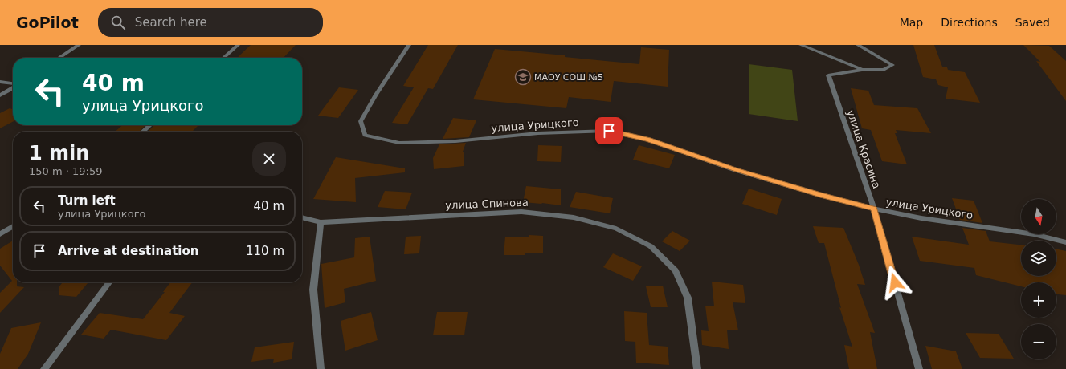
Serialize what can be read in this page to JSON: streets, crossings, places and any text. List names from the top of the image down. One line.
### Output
{"streets":{"street":["улица Урицкого","улица Красина","улица Спинова"]},"crossings":[["улица Урицкого","улица Красина"]],"places":{"school or university":["МАОУ СОШ №5"]},"north":"bottom","page":{"header":"GoPilot","search":"Search here","nav":["Map","Directions","Saved"],"turn":["40 m","улица Урицкого"],"heading":["1 min","150 m · 19:59"],"list":[{"name":"Turn left","note":"улица Урицкого","value":"40 m"},{"name":"Arrive at destination","value":"110 m"}],"map_buttons":["+","−"]}}
